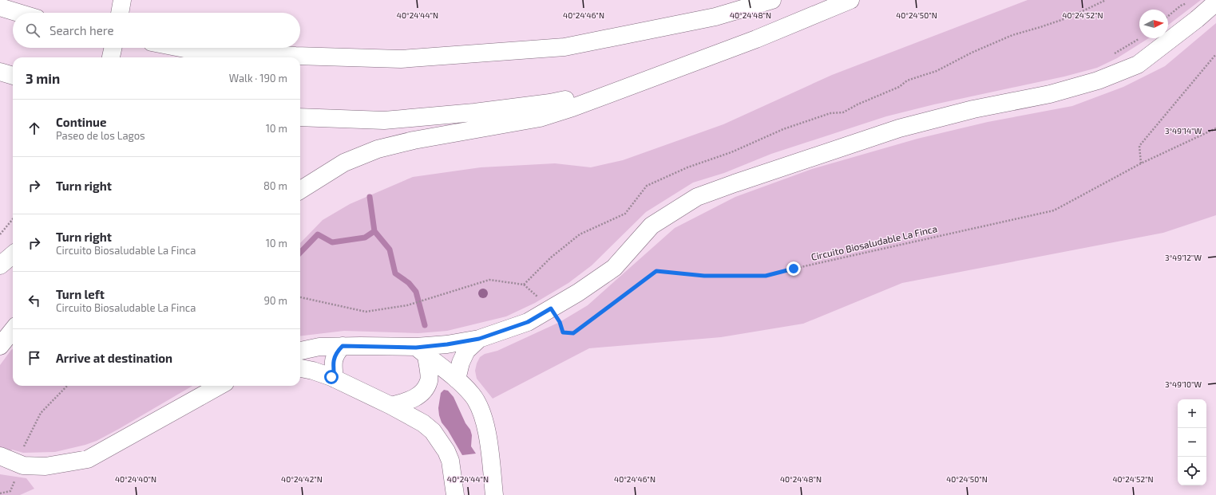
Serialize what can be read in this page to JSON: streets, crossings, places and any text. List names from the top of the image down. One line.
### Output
{"streets":{"path":["Circuito Biosaludable La Finca"]},"north":"right","page":{"search":"Search here","heading":["3 min","Walk · 190 m"],"list":[["Continue","Paseo de los Lagos","10 m"],["Turn right","80 m"],["Turn right","Circuito Biosaludable La Finca","10 m"],["Turn left","Circuito Biosaludable La Finca","90 m"],"Arrive at destination"],"map_buttons":["+","−"]},"coordinates":["40°24'44\"N","40°24'46\"N","40°24'48\"N","40°24'50\"N","40°24'52\"N","3°49'14\"W","3°49'12\"W","3°49'10\"W","40°24'40\"N","40°24'42\"N"]}
